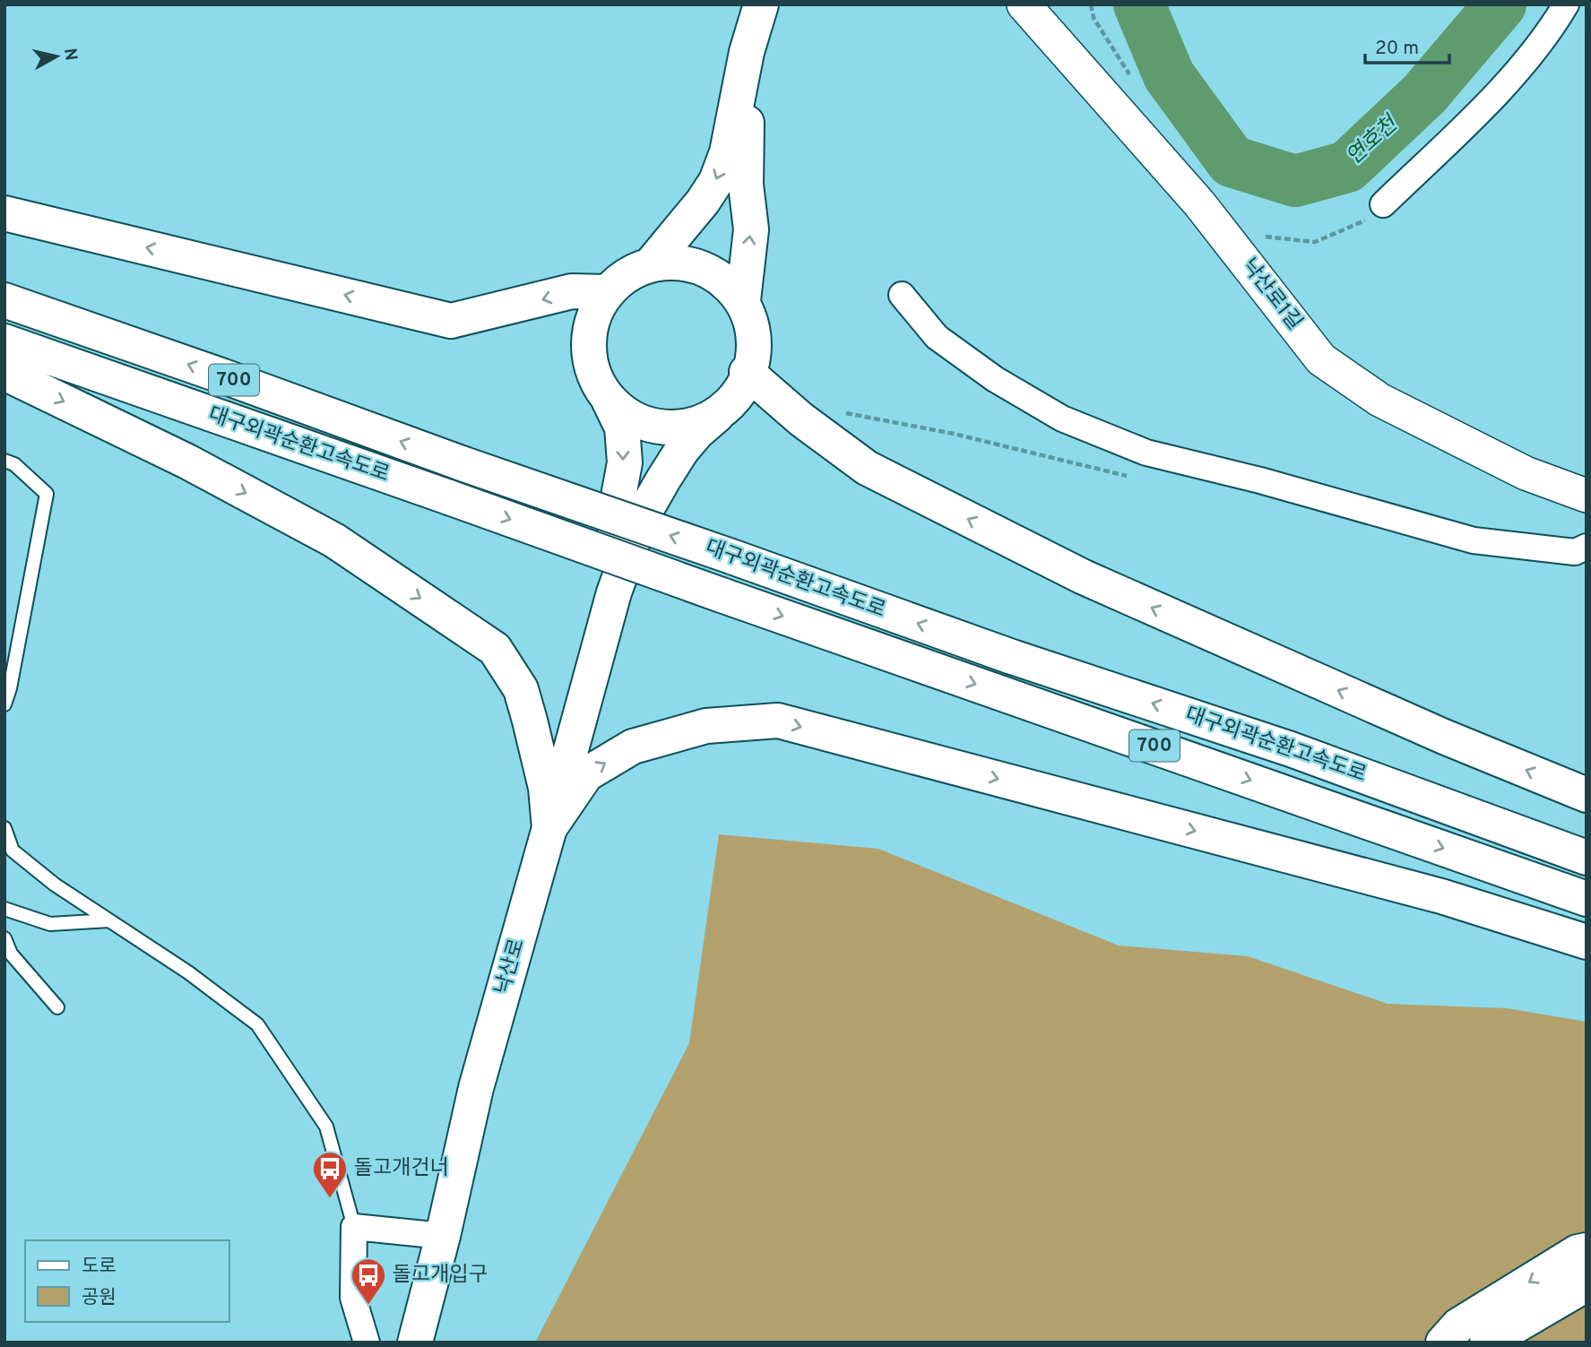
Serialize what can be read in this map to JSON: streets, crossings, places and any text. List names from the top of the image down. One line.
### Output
{"streets":{"main road":["700","대구외곽순환고속도로","낙산로"],"street":["낙산로1길"]},"water":["연호천"],"places":{"bus stop":["돌고개건너","돌고개입구"]},"legend":["도로","공원"],"scale_bar":"20 m","north":"right"}
